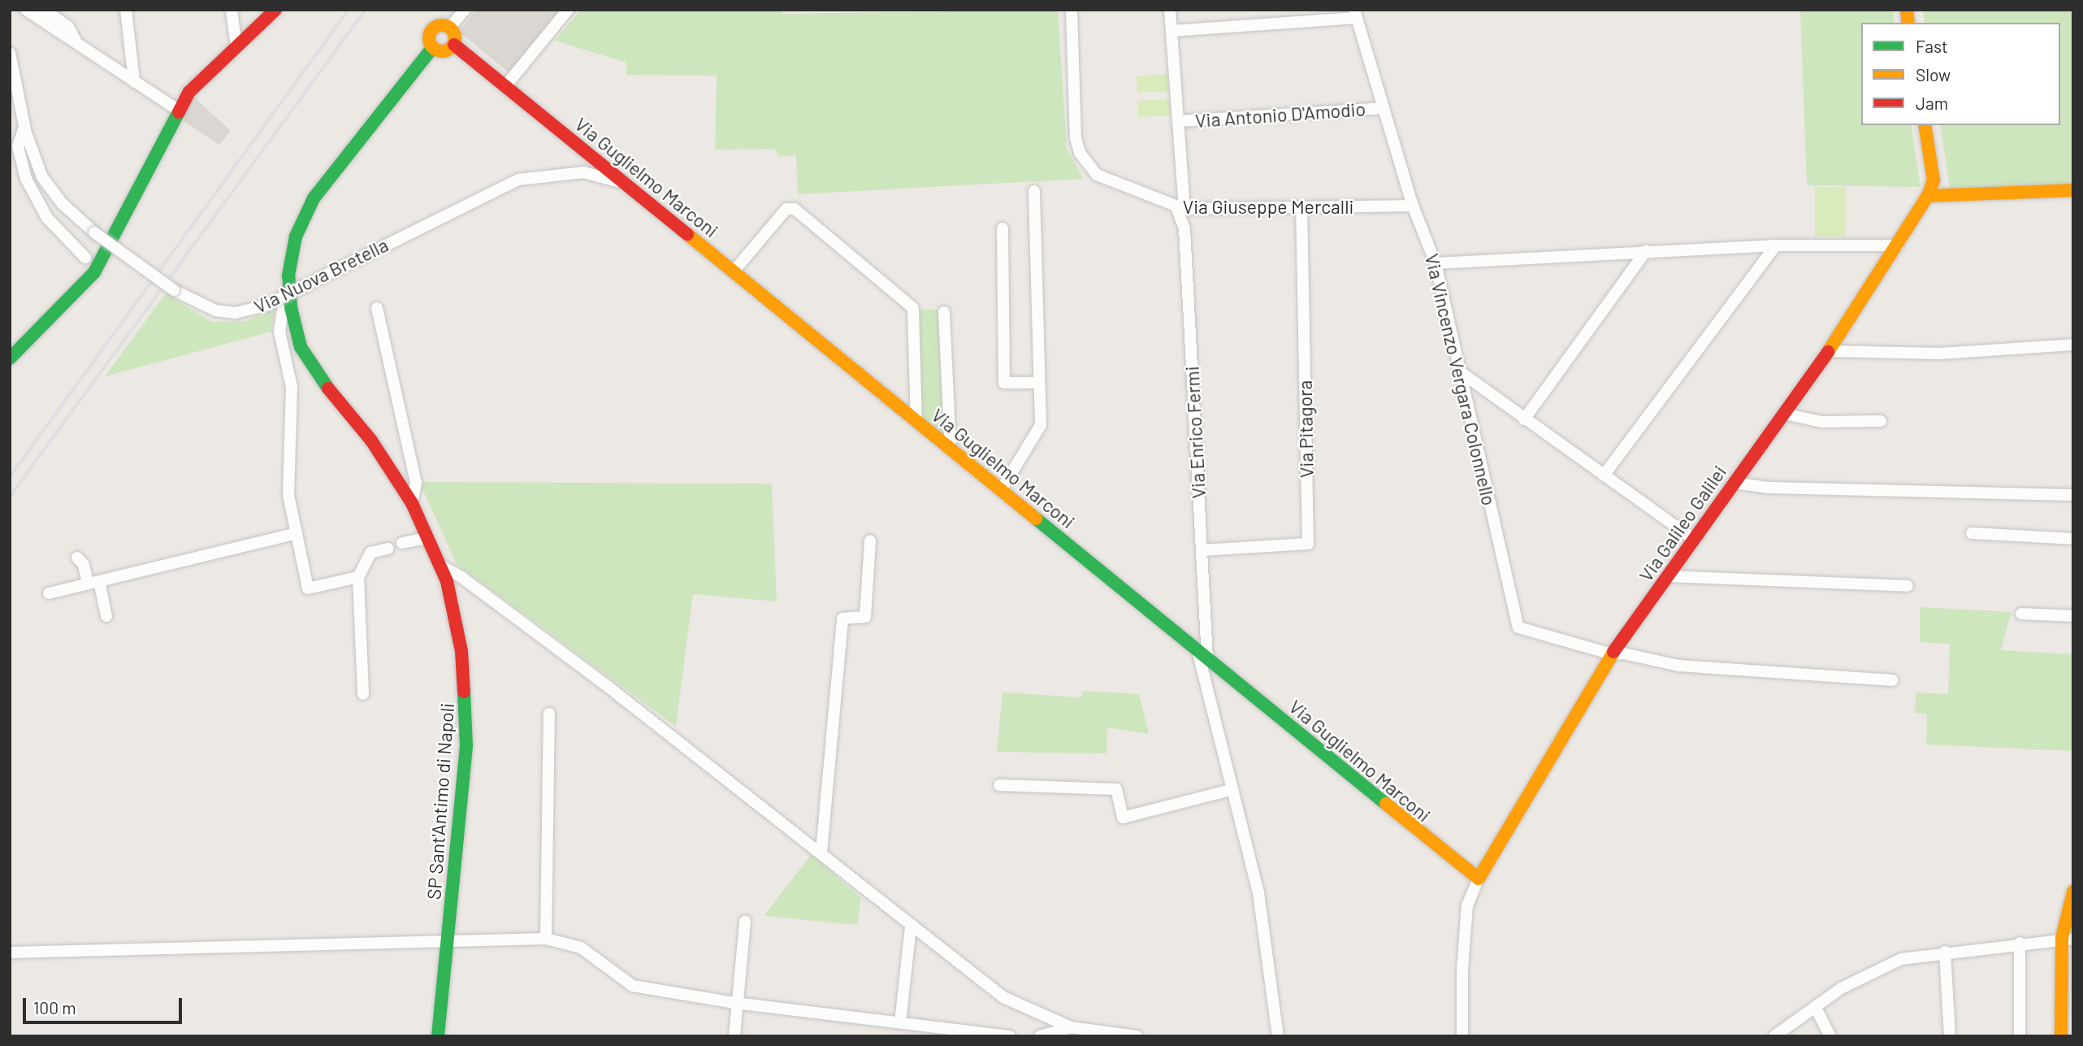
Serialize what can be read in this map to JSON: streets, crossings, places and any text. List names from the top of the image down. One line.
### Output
{"streets":{"street":["Via Antonio D'Amodio","Via Guglielmo Marconi","Via Giuseppe Mercalli","Via Nuova Bretella","Via Vincenzo Vergara Colonnello","Via Pitagora","Via Enrico Fermi","Via Galileo Galilei","SP Sant'Antimo di Napoli"]},"crossings":[["Via Antonio D'Amodio","Via Giuseppe Mercalli"],["Via Antonio D'Amodio","Via Vincenzo Vergara Colonnello"],["Via Antonio D'Amodio","Via Enrico Fermi"],["Via Guglielmo Marconi","Via Nuova Bretella"],["Via Guglielmo Marconi","Via Enrico Fermi"],["Via Guglielmo Marconi","Via Galileo Galilei"],["Via Guglielmo Marconi","SP Sant'Antimo di Napoli"],["Via Giuseppe Mercalli","Via Vincenzo Vergara Colonnello"],["Via Giuseppe Mercalli","Via Pitagora"],["Via Giuseppe Mercalli","Via Enrico Fermi"],["Via Vincenzo Vergara Colonnello","Via Galileo Galilei"],["Via Pitagora","Via Enrico Fermi"]],"legend":["Fast","Slow","Jam"],"scale_bar":"100 m"}
